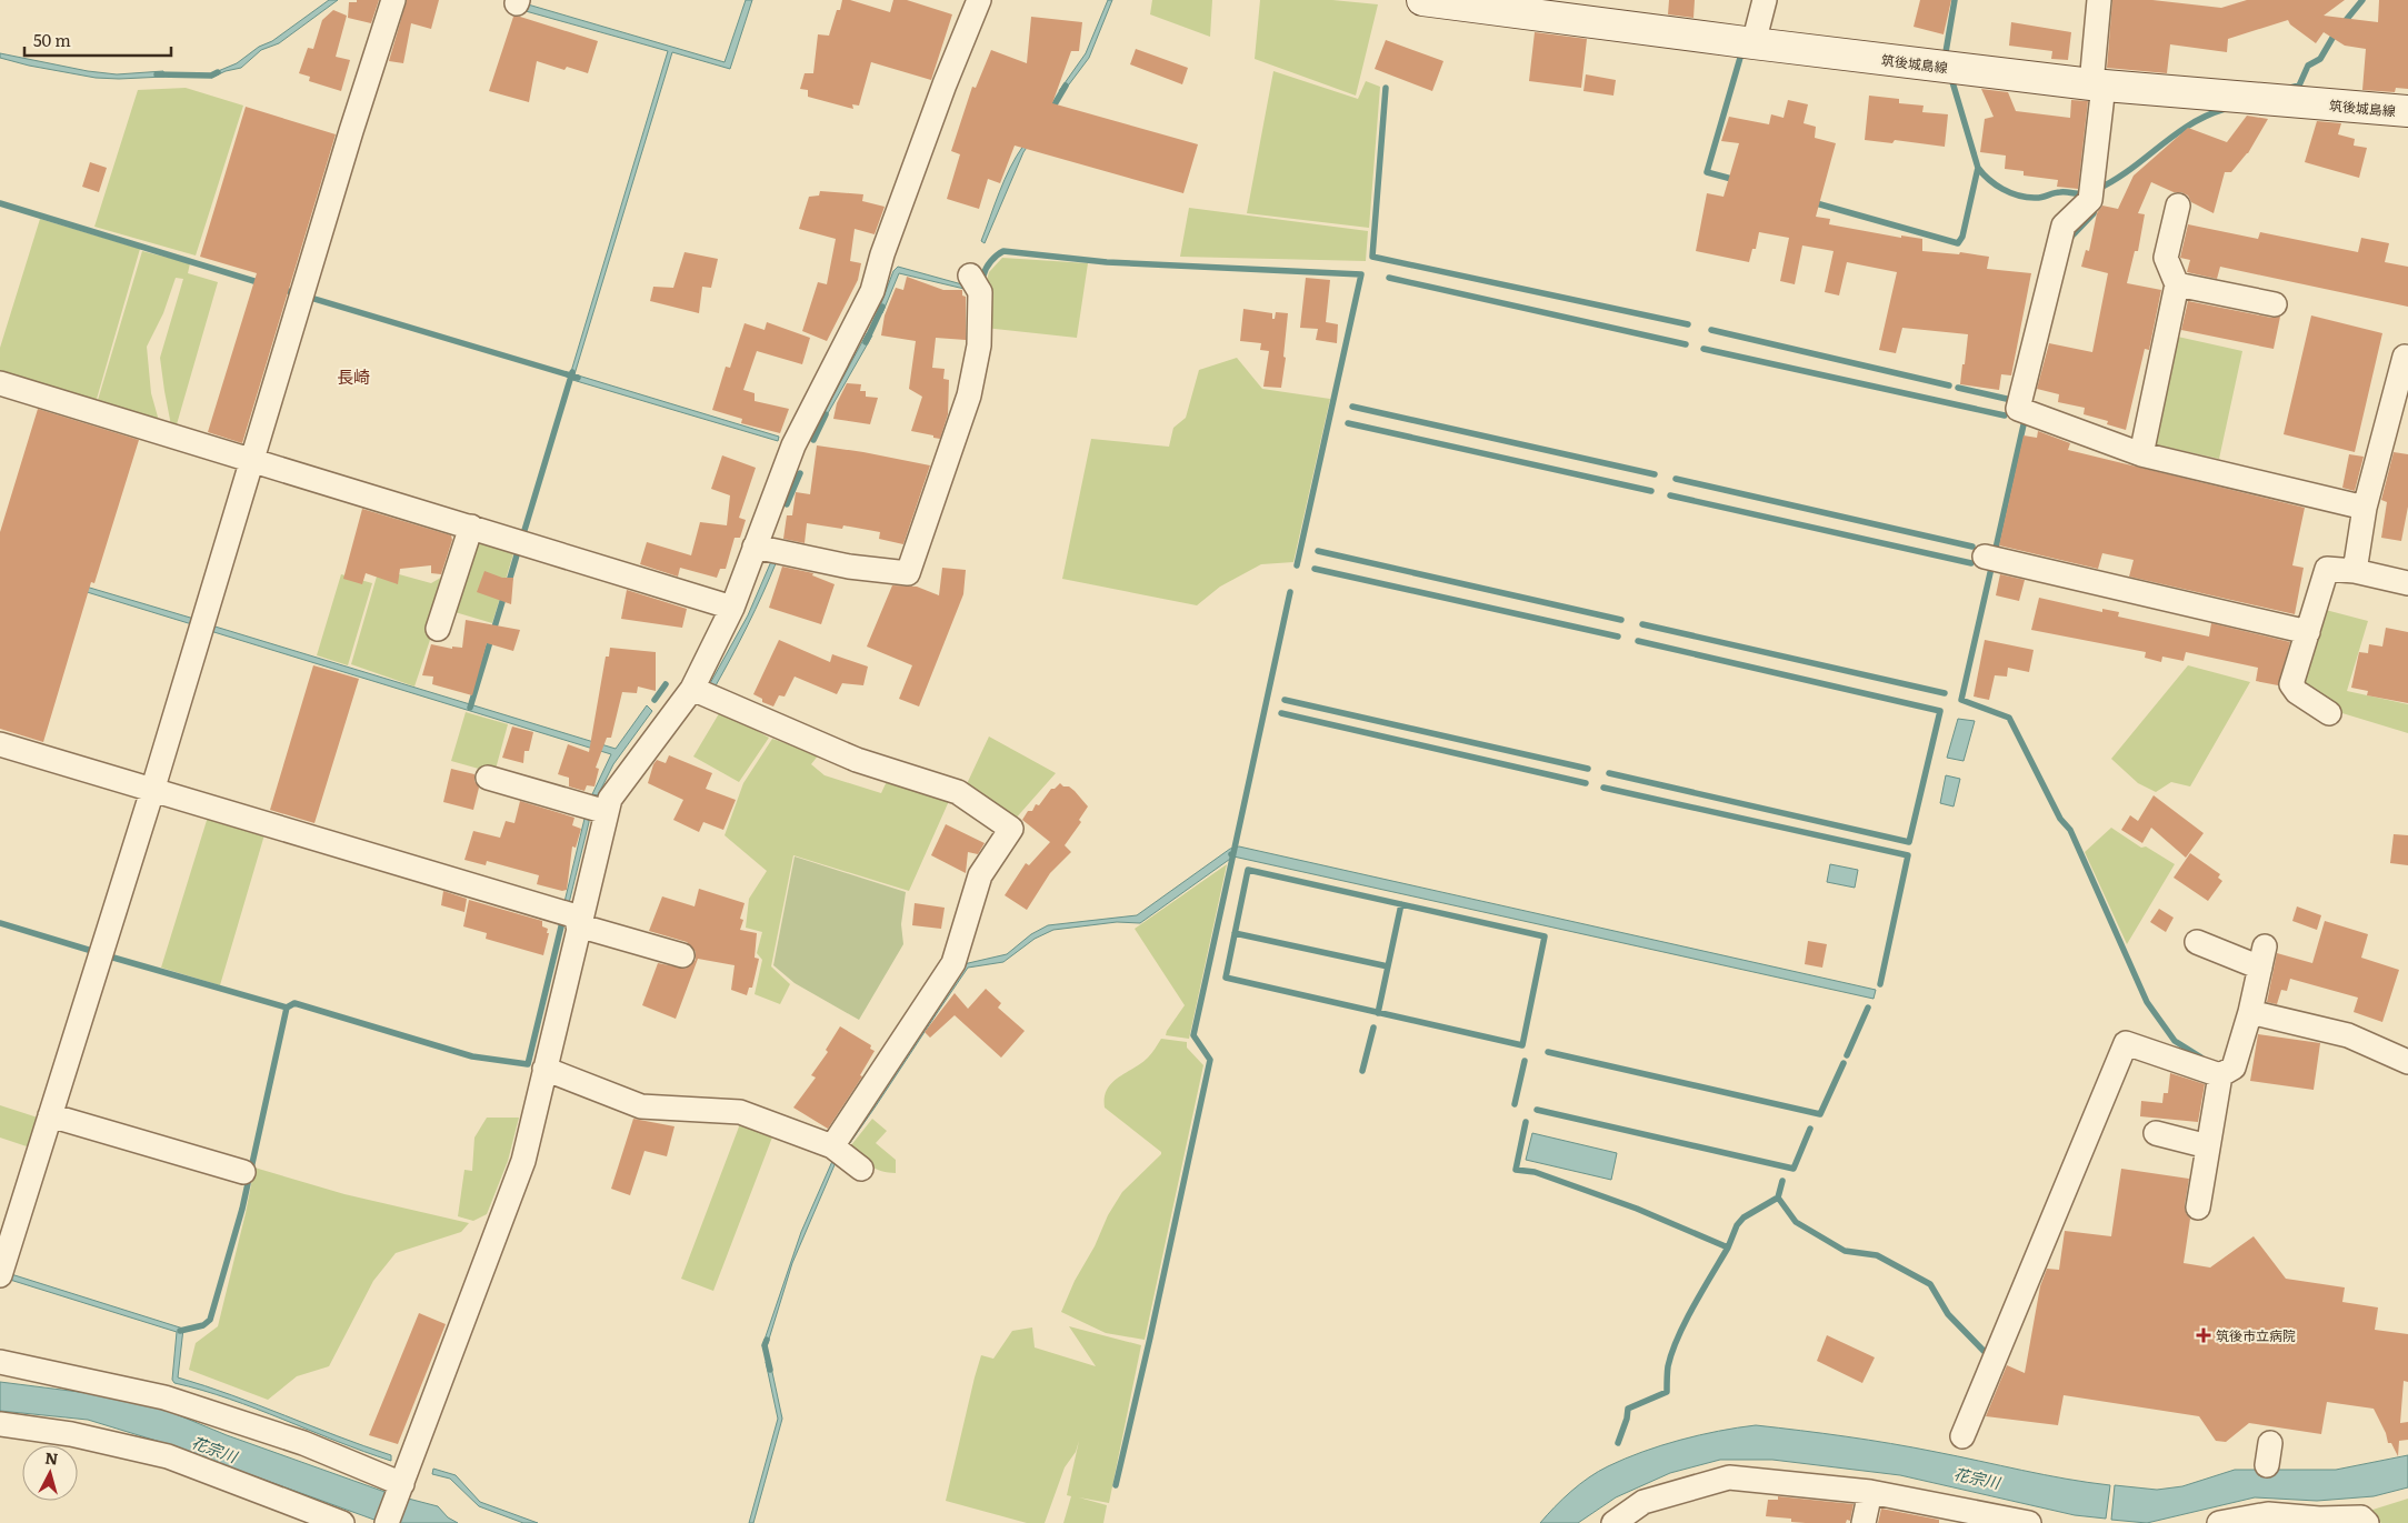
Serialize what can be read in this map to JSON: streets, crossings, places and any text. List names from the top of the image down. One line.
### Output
{"streets":{"main road":["筑後城島線"]},"districts":["長崎"],"water":["花宗川"],"places":{"health":["筑後市立病院"]},"scale_bar":"50 m","north":"top"}
